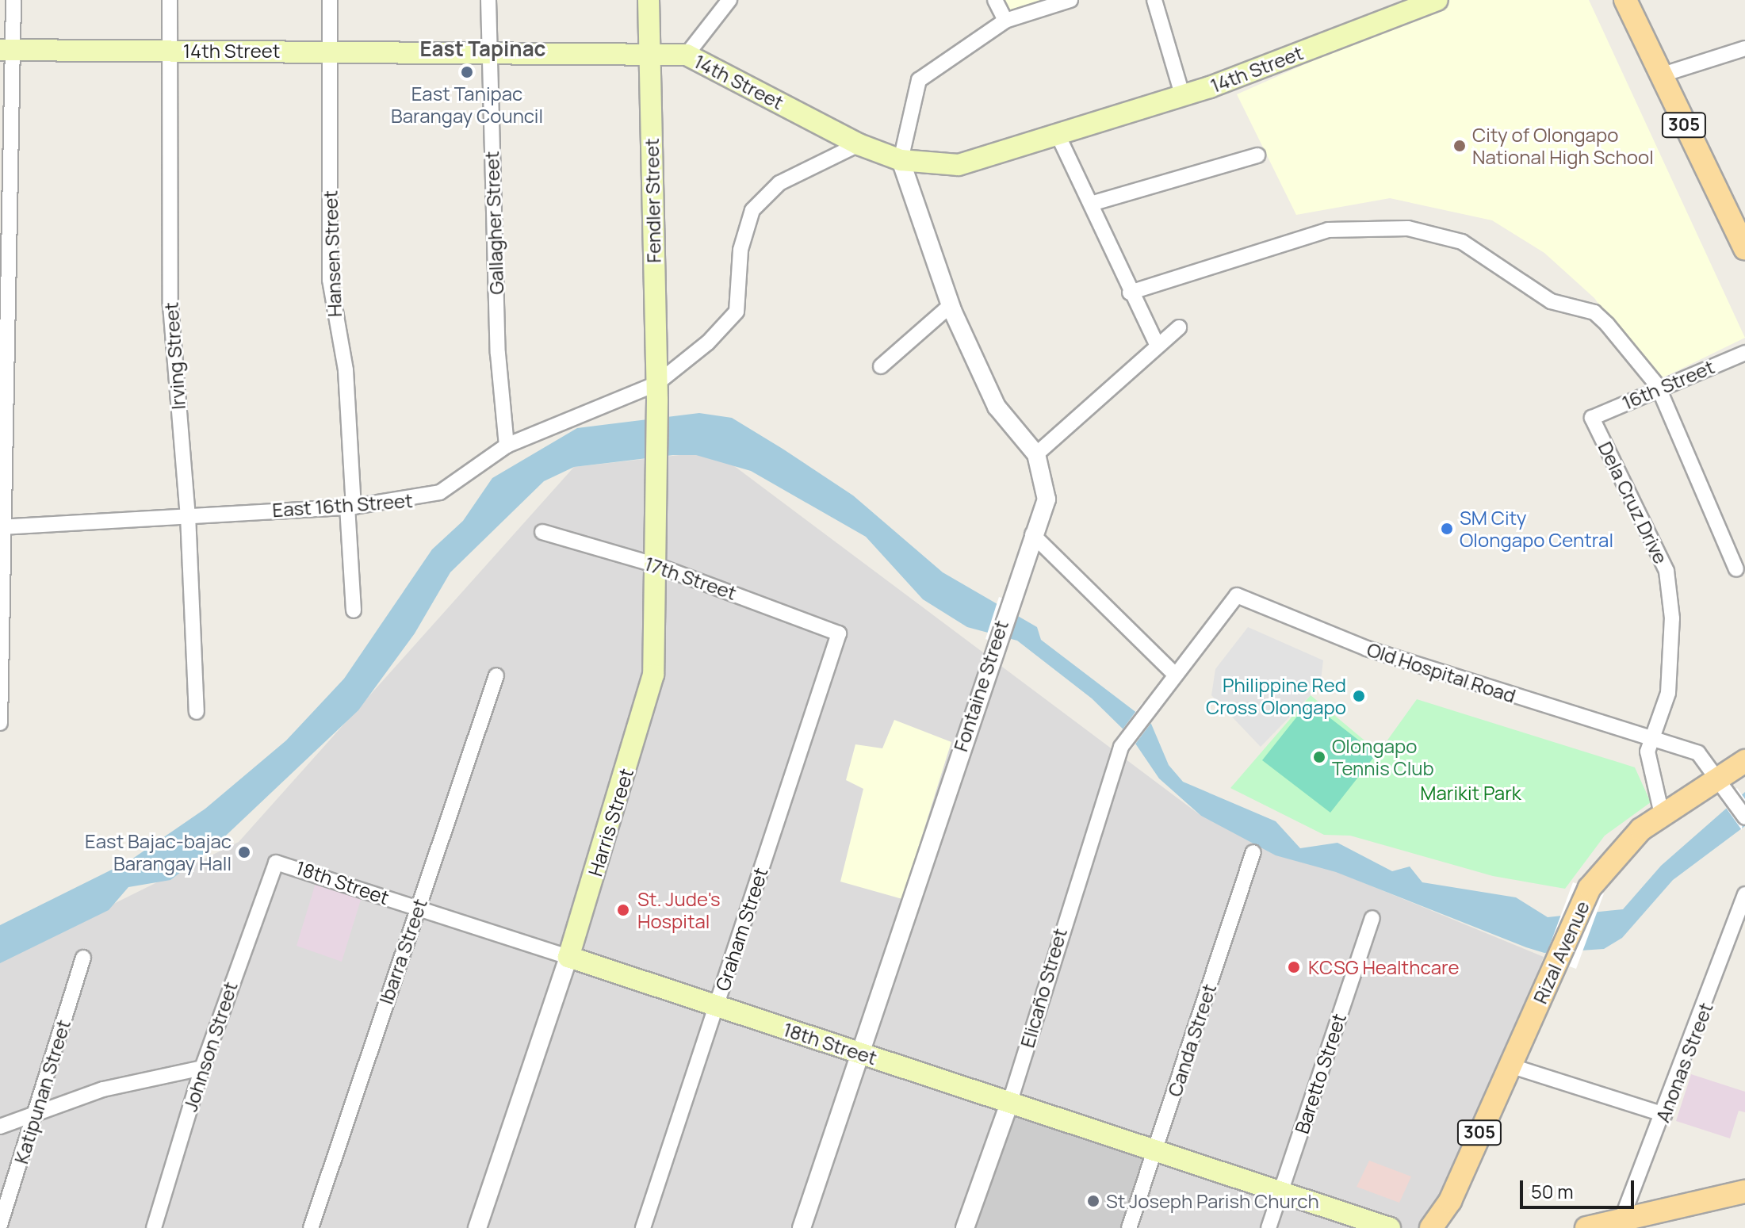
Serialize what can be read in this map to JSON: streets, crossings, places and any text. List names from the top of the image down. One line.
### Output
{"streets":{"main road":["14th Street","305","Fendler Street","Harris Street","18th Street","Rizal Avenue"],"street":["Gallagher Street","Hansen Street","Irving Street","16th Street","Dela Cruz Drive","East 16th Street","17th Street","Old Hospital Road","Fontaine Street","Graham Street","Ibarra Street","Elicaño Street","Canda Street","Johnson Street","Anonas Street","Baretto Street","Katipunan Street"]},"crossings":[["14th Street","Fendler Street"],["14th Street","Gallagher Street"],["14th Street","Hansen Street"],["14th Street","Irving Street"],["14th Street","East 16th Street"],["14th Street","Fontaine Street"],["Fendler Street","East 16th Street"],["Fendler Street","Harris Street"],["Gallagher Street","East 16th Street"],["Hansen Street","East 16th Street"],["Irving Street","East 16th Street"],["16th Street","Dela Cruz Drive"],["Dela Cruz Drive","Old Hospital Road"],["East 16th Street","Harris Street"],["17th Street","Harris Street"],["17th Street","Graham Street"],["Old Hospital Road","Rizal Avenue"],["Old Hospital Road","Elicaño Street"],["Fontaine Street","18th Street"],["Harris Street","18th Street"],["18th Street","Graham Street"],["18th Street","Ibarra Street"],["18th Street","Elicaño Street"],["18th Street","Canda Street"],["18th Street","Johnson Street"],["18th Street","Baretto Street"]],"districts":["East Tapinac"],"parks":["Marikit Park"],"places":["East Tanipac Barangay Council","City of Olongapo National High School","SM City Olongapo Central","Philippine Red Cross Olongapo","Olongapo Tennis Club","East Bajac-bajac Barangay Hall","St. Jude's Hospital","KCSG Healthcare","St Joseph Parish Church"],"scale_bar":"50 m"}
